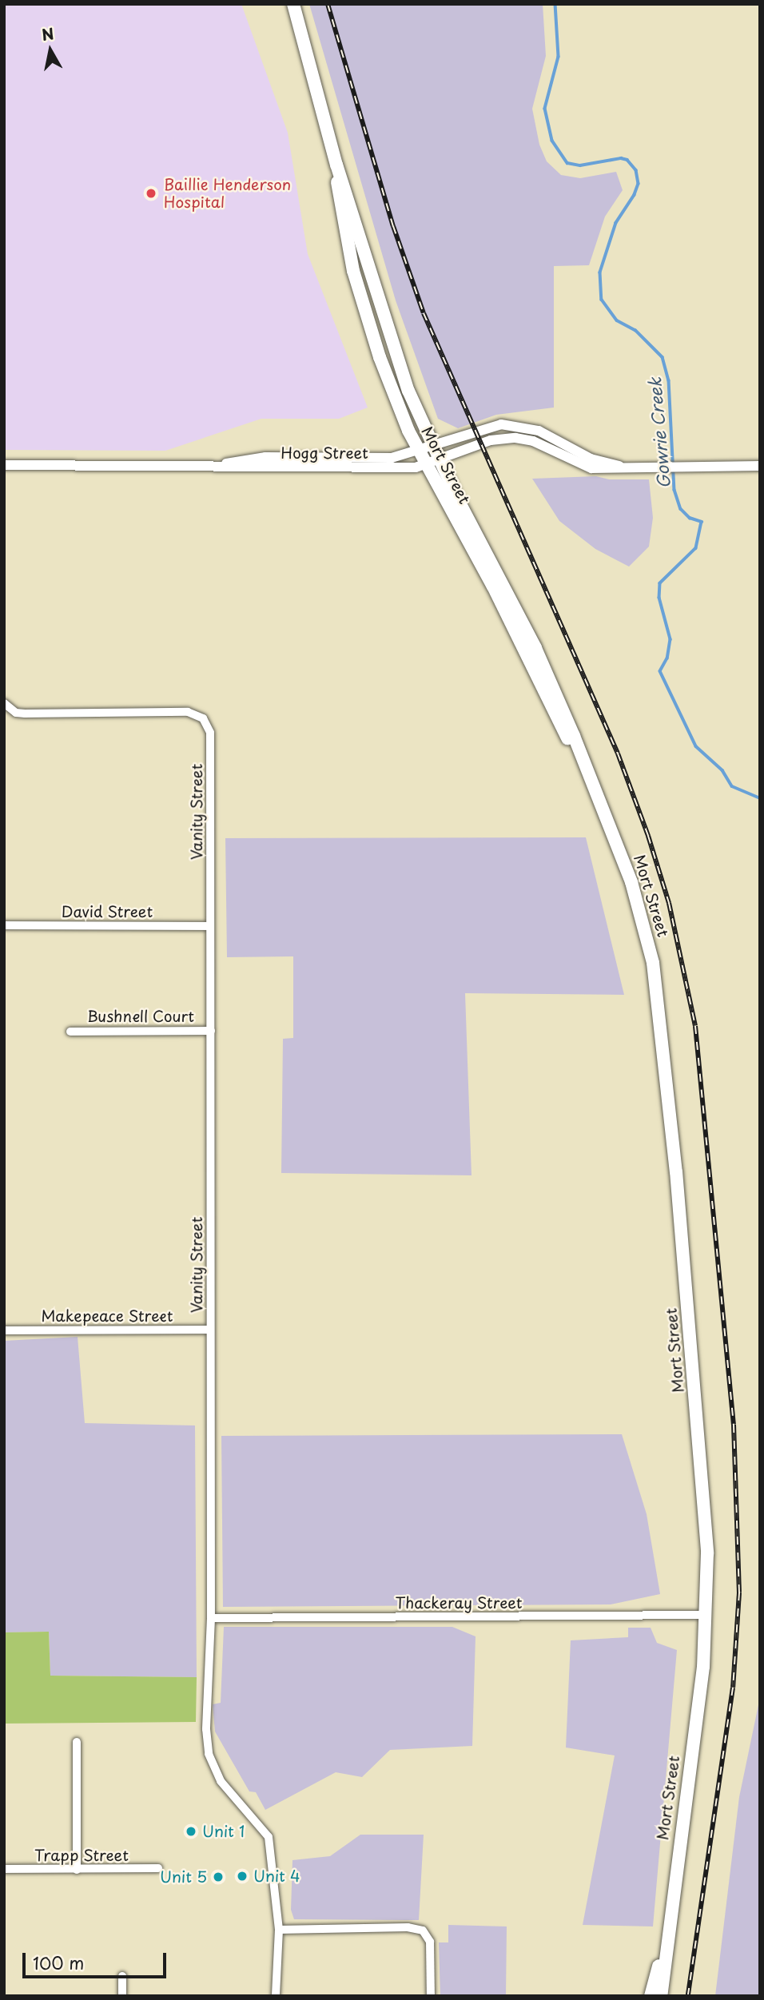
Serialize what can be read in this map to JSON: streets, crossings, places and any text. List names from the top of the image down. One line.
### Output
{"streets":{"main road":["Mort Street"],"street":["Hogg Street","Vanity Street","David Street","Bushnell Court","Makepeace Street","Thackeray Street","Trapp Street"]},"crossings":[["Hogg Street","Mort Street"],["Mort Street","Thackeray Street"],["Vanity Street","David Street"],["Vanity Street","Bushnell Court"],["Vanity Street","Makepeace Street"],["Vanity Street","Thackeray Street"]],"water":["Gowrie Creek"],"places":["Baillie Henderson Hospital","Unit 1","Unit 4","Unit 5"],"scale_bar":"100 m","north":"top"}
